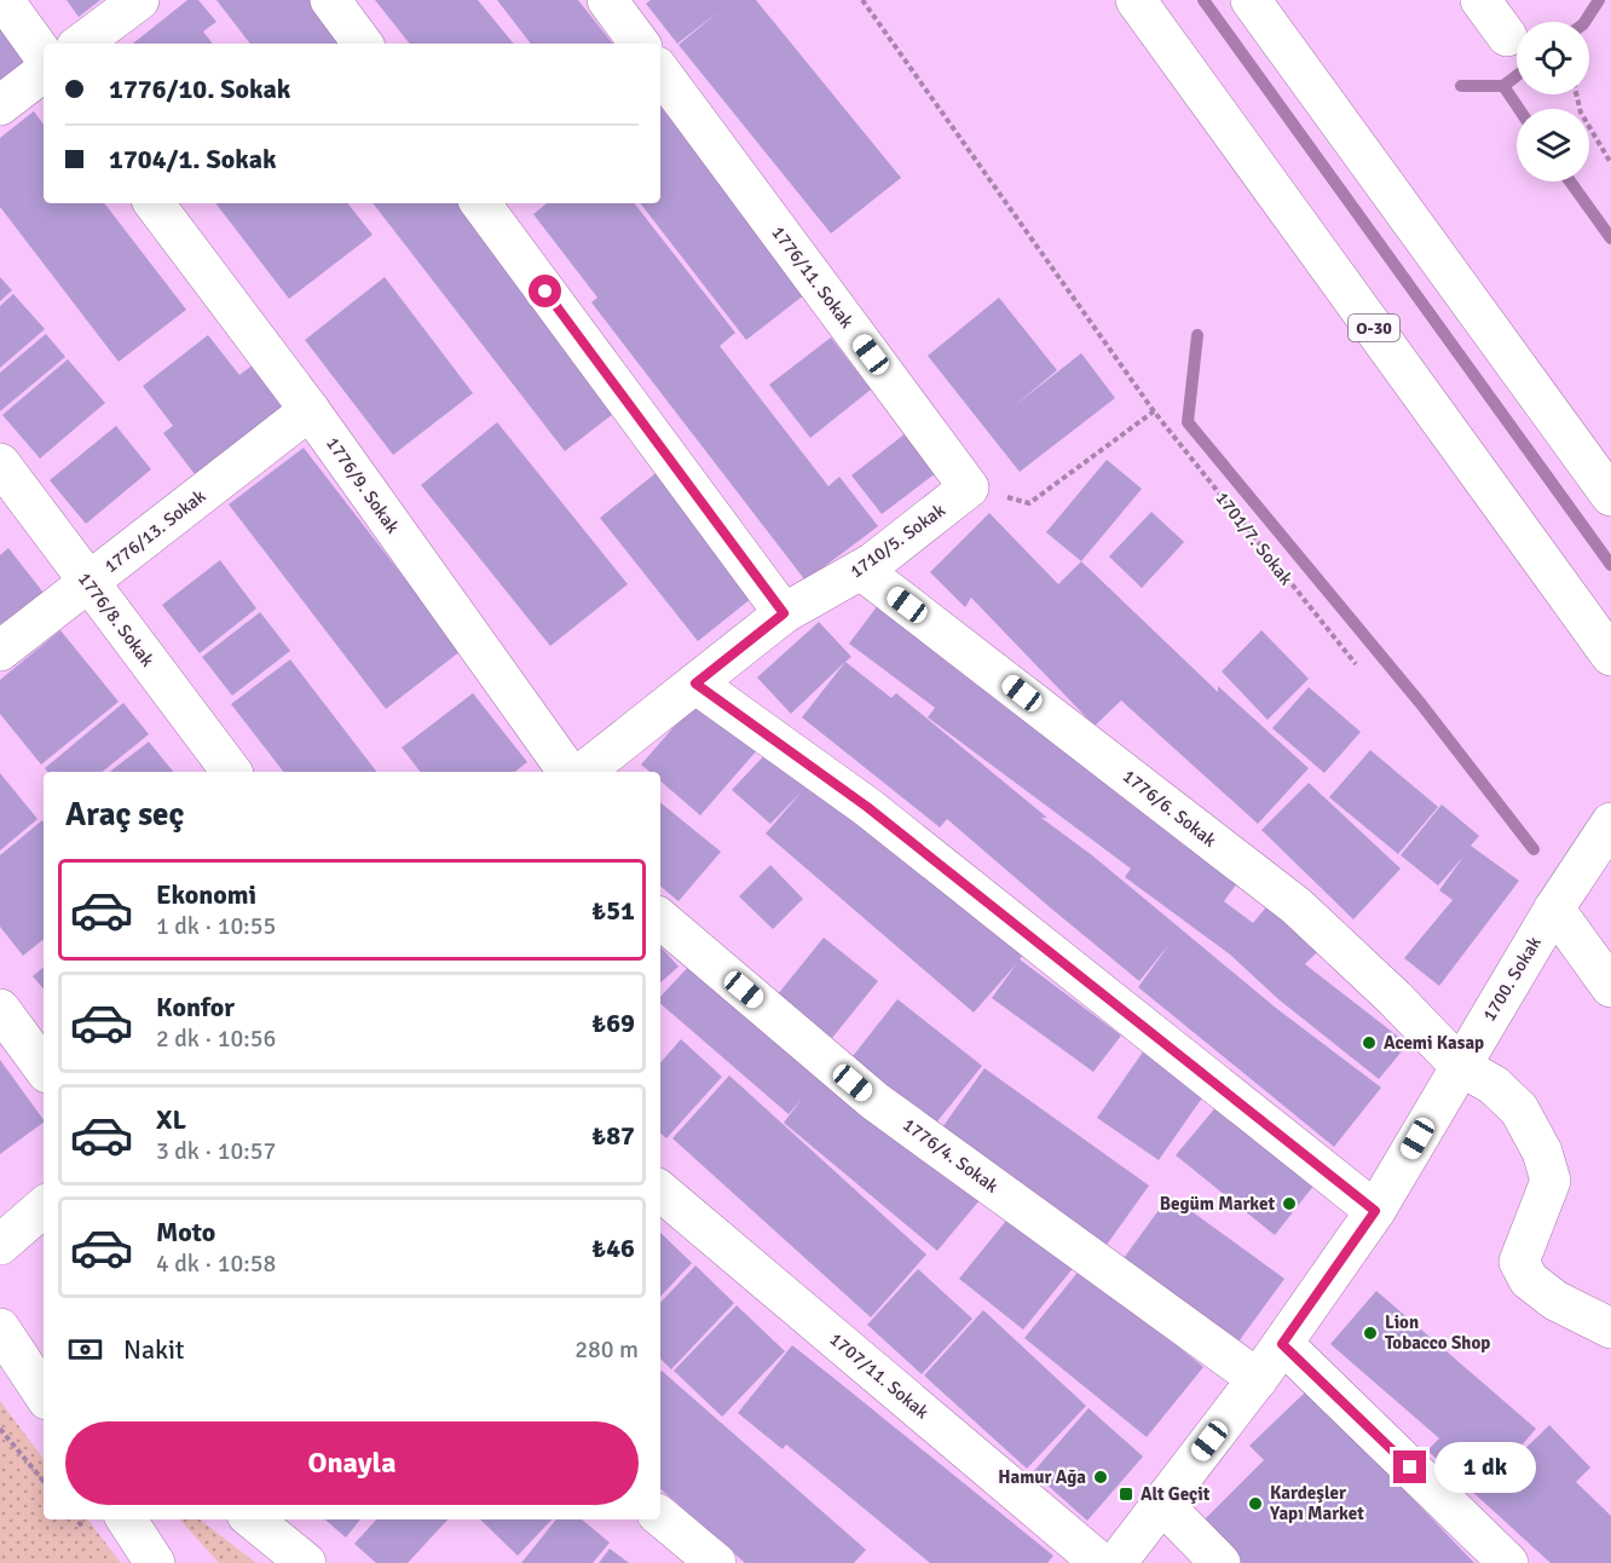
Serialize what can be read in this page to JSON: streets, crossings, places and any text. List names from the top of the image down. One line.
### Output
{"streets":{"main road":["1776/11. Sokak","O-30","1776/9. Sokak","1776/13. Sokak","1710/5. Sokak","1776/8. Sokak","1776/6. Sokak","1700. Sokak","1776/4. Sokak","1707/11. Sokak"],"path":["1701/7. Sokak"]},"crossings":[["1776/11. Sokak","1710/5. Sokak"],["1776/9. Sokak","1776/13. Sokak"],["1776/13. Sokak","1776/8. Sokak"],["1710/5. Sokak","1776/6. Sokak"],["1776/6. Sokak","1700. Sokak"],["1700. Sokak","1776/4. Sokak"]],"places":{"other":["Acemi Kasap","Begüm Market","Lion Tobacco Shop","Hamur Ağa","Kardeşler Yapı Market"],"transit":["Alt Geçit"]},"page":{"banner":["1776/10. Sokak","1704/1. Sokak"],"heading":"Araç seç","list":[{"name":"Ekonomi","note":"1 dk · 10:55","value":"₺51"},{"name":"Konfor","note":"2 dk · 10:56","value":"₺69"},{"name":"XL","note":"3 dk · 10:57","value":"₺87"},{"name":"Moto","note":"4 dk · 10:58","value":"₺46"}],"pay":["Nakit","280 m"],"buttons":"Onayla","bubble":"1 dk"}}
